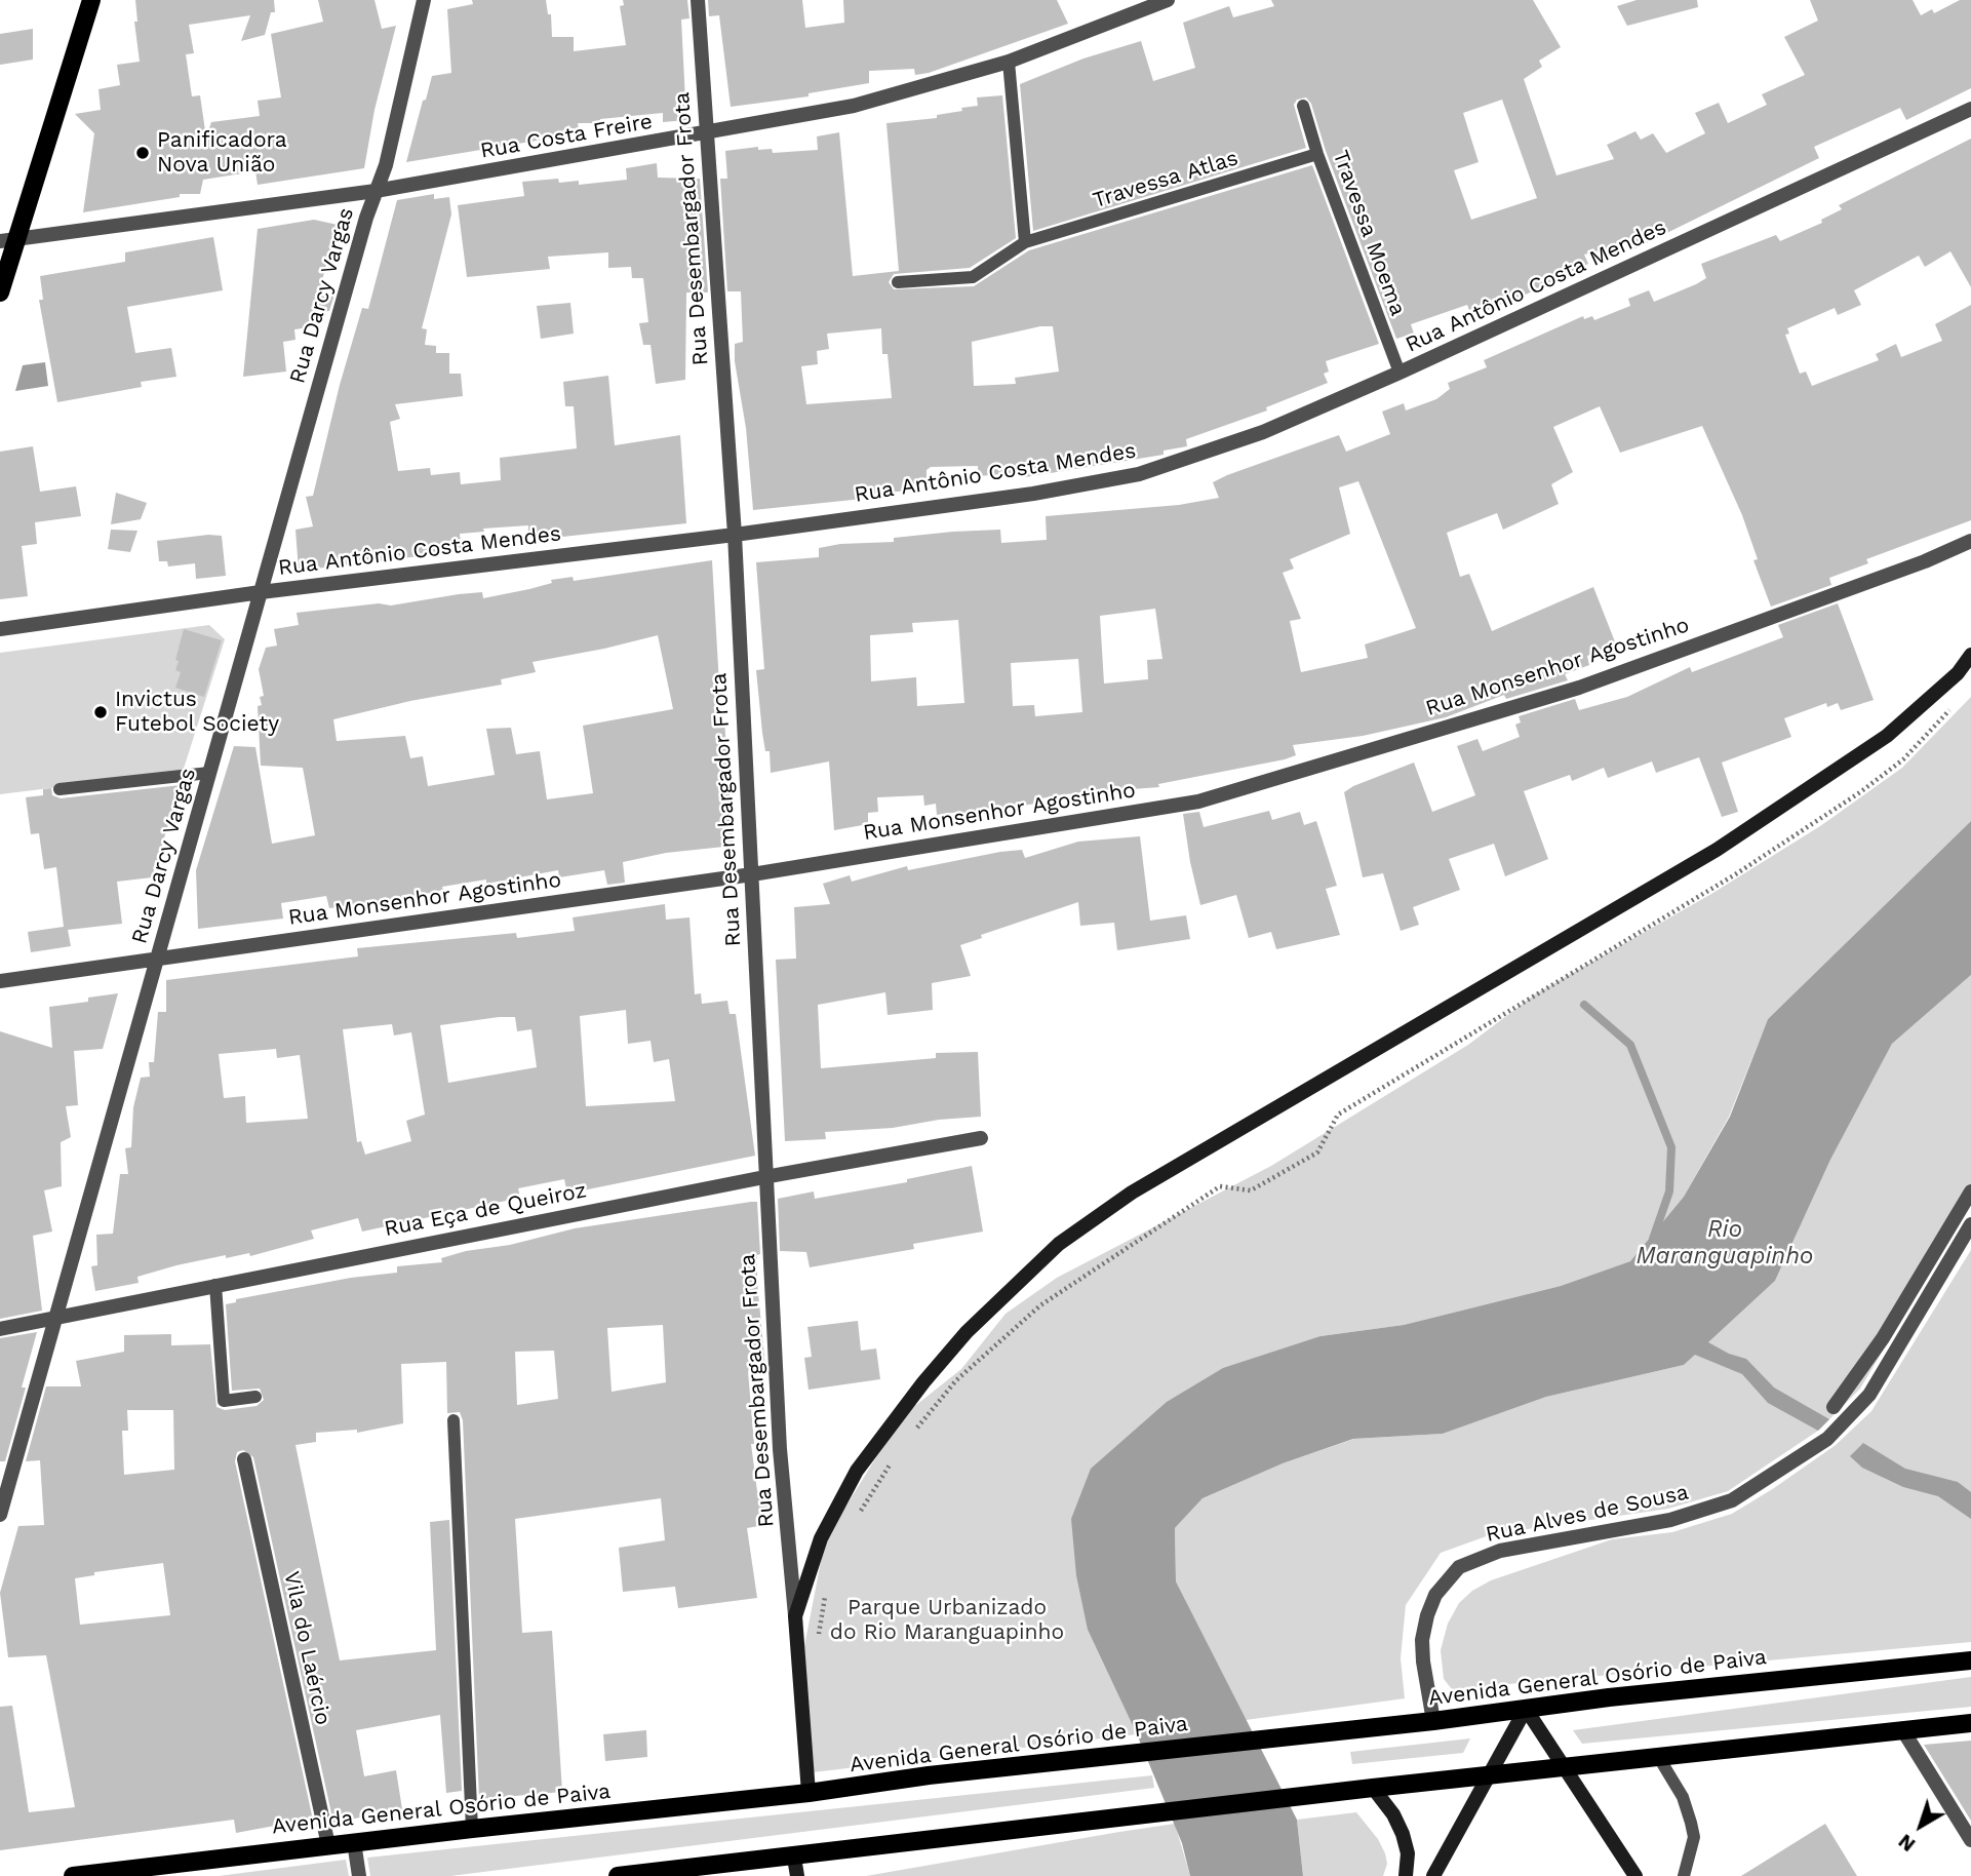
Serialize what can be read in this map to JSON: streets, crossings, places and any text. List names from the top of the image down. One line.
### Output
{"streets":{"main road":["Avenida General Osório de Paiva"],"street":["Rua Costa Freire","Rua Desembargador Frota","Rua Antônio Costa Mendes","Rua Darcy Vargas","Rua Monsenhor Agostinho","Rua Eça de Queiroz","Rua Alves de Sousa","Vila do Laércio"],"lane":["Travessa Atlas","Travessa Moema"]},"crossings":[["Rua Costa Freire","Rua Desembargador Frota"],["Rua Costa Freire","Rua Darcy Vargas"],["Travessa Atlas","Travessa Moema"],["Rua Desembargador Frota","Rua Antônio Costa Mendes"],["Rua Desembargador Frota","Rua Monsenhor Agostinho"],["Rua Desembargador Frota","Rua Eça de Queiroz"],["Travessa Moema","Rua Antônio Costa Mendes"],["Rua Antônio Costa Mendes","Rua Darcy Vargas"],["Rua Darcy Vargas","Rua Monsenhor Agostinho"],["Rua Darcy Vargas","Rua Eça de Queiroz"],["Rua Alves de Sousa","Avenida General Osório de Paiva"],["Vila do Laércio","Avenida General Osório de Paiva"]],"water":["Rio Maranguapinho"],"parks":["Parque Urbanizado do Rio Maranguapinho"],"places":["Panificadora Nova União","Invictus Futebol Society"],"north":"bottom left"}
